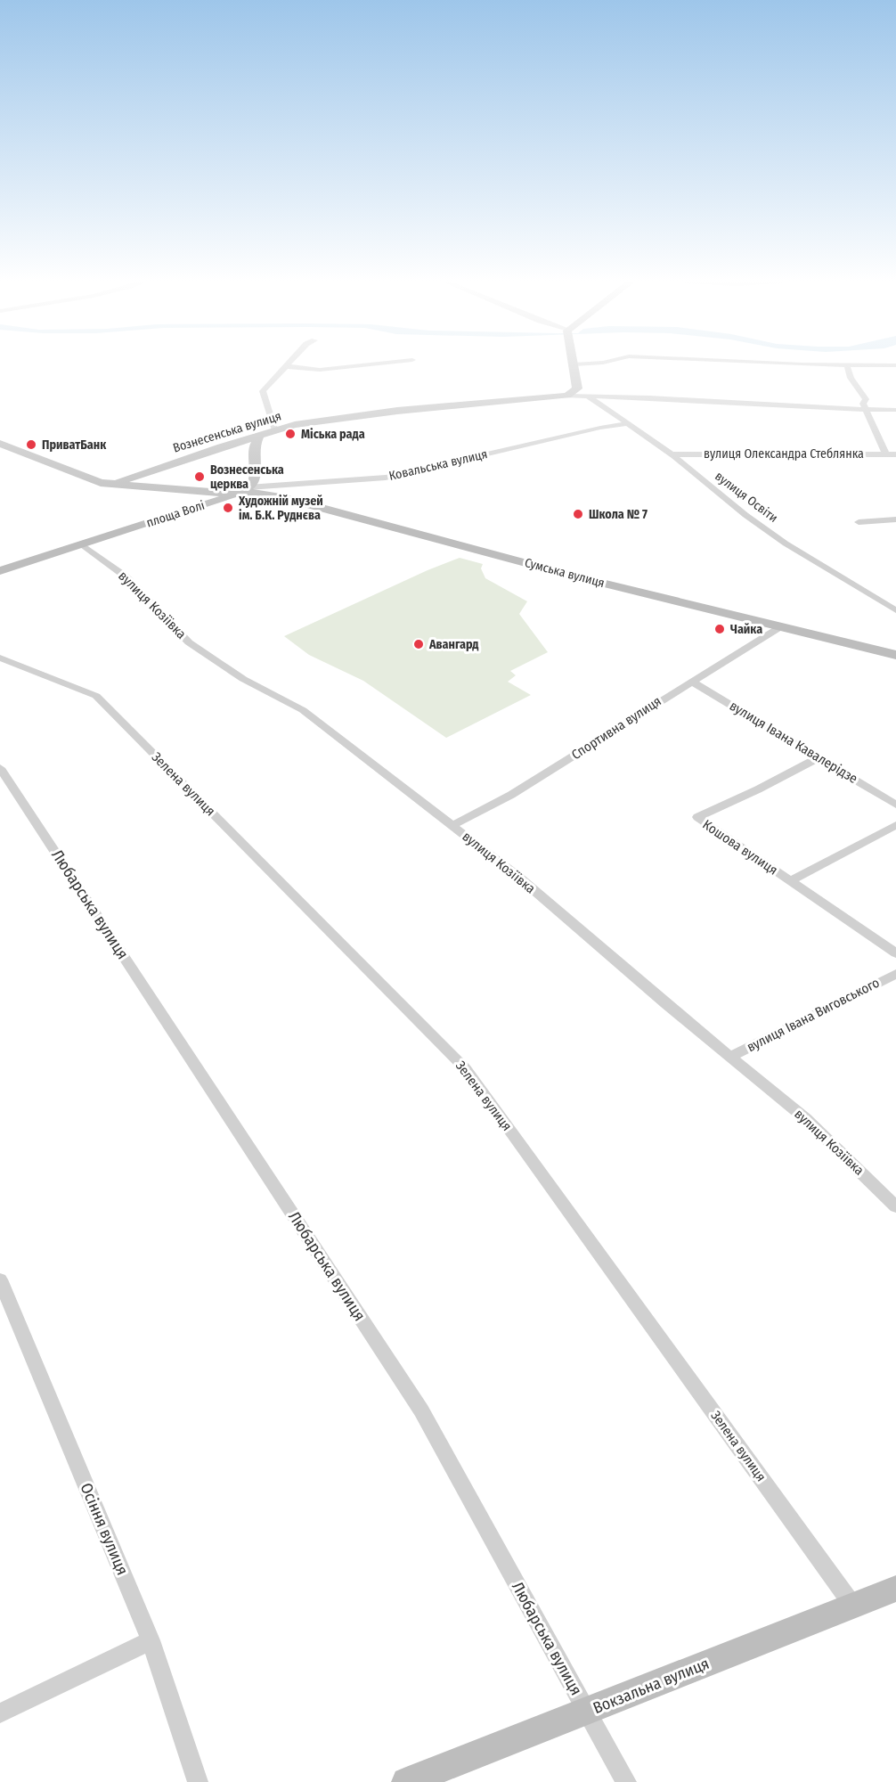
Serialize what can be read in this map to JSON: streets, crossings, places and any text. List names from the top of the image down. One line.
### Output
{"streets":{"main road":["Вознесенська вулиця","площа Волі","Сумська вулиця","Вокзальна вулиця"],"street":["вулиця Олександра Стеблянка","Ковальська вулиця","вулиця Освіти","вулиця Козіївка","Спортивна вулиця","вулиця Івана Кавалерідзе","Зелена вулиця","Кошова вулиця","Любарська вулиця","вулиця Івана Виговського","Осіння вулиця"]},"crossings":[["Вознесенська вулиця","вулиця Освіти"],["Вознесенська вулиця","площа Волі"],["вулиця Олександра Стеблянка","вулиця Освіти"],["Ковальська вулиця","вулиця Освіти"],["площа Волі","Сумська вулиця"],["площа Волі","вулиця Козіївка"],["Сумська вулиця","Спортивна вулиця"],["вулиця Козіївка","Спортивна вулиця"],["вулиця Козіївка","вулиця Івана Виговського"],["Спортивна вулиця","вулиця Івана Кавалерідзе"],["вулиця Івана Кавалерідзе","Кошова вулиця"],["Зелена вулиця","Вокзальна вулиця"],["Любарська вулиця","Вокзальна вулиця"]],"places":["Міська рада","ПриватБанк","Вознесенська церква","Художній музей ім. Б.К. Руднєва","Школа № 7","Чайка","Авангард"]}
